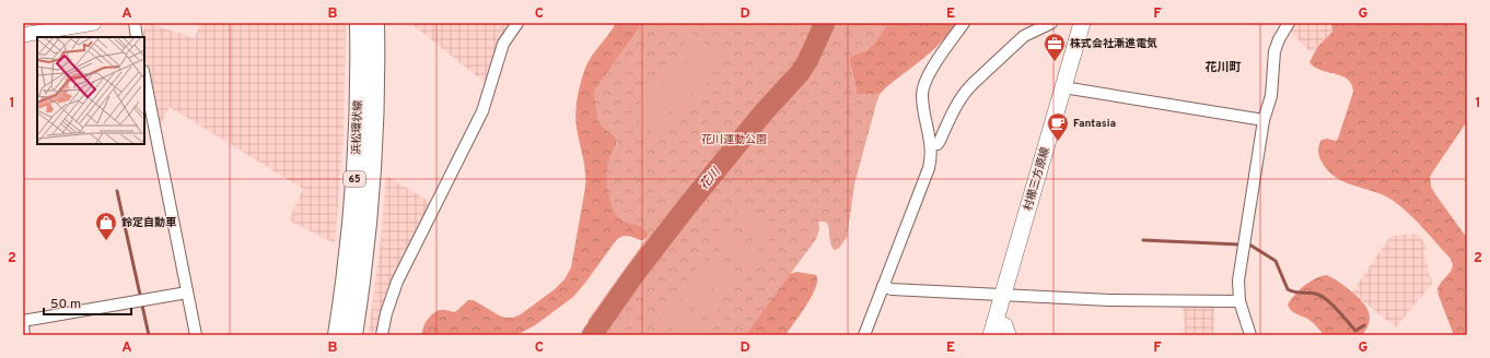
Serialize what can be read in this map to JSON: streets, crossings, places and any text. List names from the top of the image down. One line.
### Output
{"streets":{"main road":["浜松環状線","65","村櫛三方原線"]},"districts":["花川町"],"water":["花川"],"parks":["花川運動公園"],"places":{"office":["株式会社漸進電気"],"cafe":["Fantasia"],"shop":["鈴定自動車"]},"scale_bar":"50 m","grid":{"columns":["A","B","C","D","E","F","G"],"rows":["1","2"]}}
